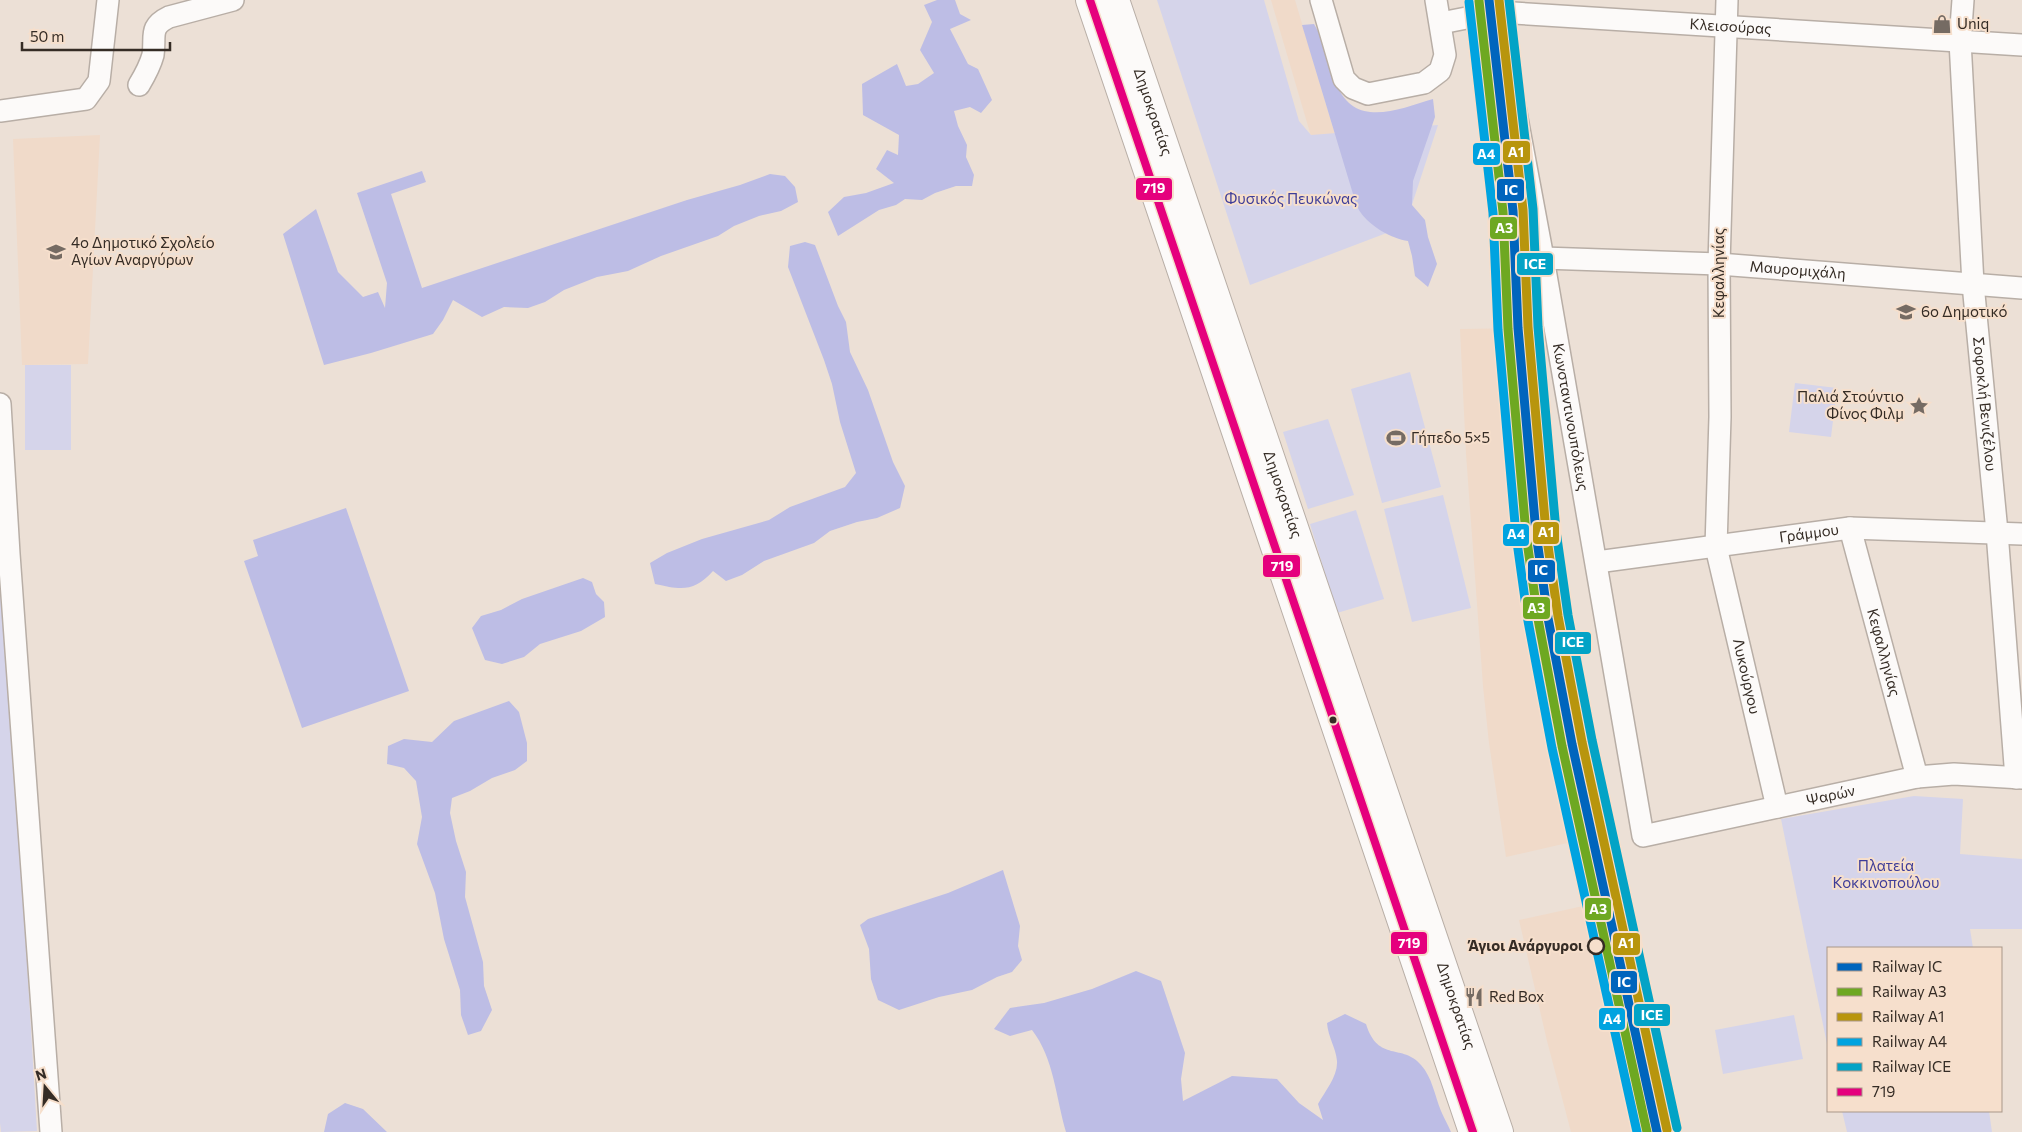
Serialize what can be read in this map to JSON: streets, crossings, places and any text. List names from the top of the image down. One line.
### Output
{"streets":{"main road":["Δημοκρατίας"],"street":["Κλεισούρας","Μαυρομιχάλη","Κεφαλληνίας","Σοφοκλή Βενιζέλου","Κωνσταντινουπόλεως","Γράμμου","Λυκούργου","Ψαρών"]},"crossings":[["Κλεισούρας","Κεφαλληνίας"],["Κλεισούρας","Σοφοκλή Βενιζέλου"],["Κλεισούρας","Κωνσταντινουπόλεως"],["Μαυρομιχάλη","Κεφαλληνίας"],["Μαυρομιχάλη","Σοφοκλή Βενιζέλου"],["Μαυρομιχάλη","Κωνσταντινουπόλεως"],["Κεφαλληνίας","Γράμμου"],["Κεφαλληνίας","Λυκούργου"],["Κεφαλληνίας","Ψαρών"],["Σοφοκλή Βενιζέλου","Γράμμου"],["Σοφοκλή Βενιζέλου","Ψαρών"],["Κωνσταντινουπόλεως","Γράμμου"],["Κωνσταντινουπόλεως","Ψαρών"],["Γράμμου","Λυκούργου"],["Λυκούργου","Ψαρών"]],"parks":["Φυσικός Πευκώνας","Πλατεία Κοκκινοπούλου"],"places":{"shop":["Uniq"],"school or university":["4ο Δημοτικό Σχολείο Αγίων Αναργύρων","6ο Δημοτικό"],"place":["Παλιά Στούντιο Φίνος Φιλμ"],"sports":["Γήπεδο 5×5"],"other":["Άγιοι Ανάργυροι"],"restaurant":["Red Box"]},"lines":["rail line IC","rail line A1","rail line ICE","transit line 719","rail line A3","rail line A4"],"legend":["Railway IC","Railway A3","Railway A1","Railway A4","Railway ICE","719"],"scale_bar":"50 m","north":"top"}
